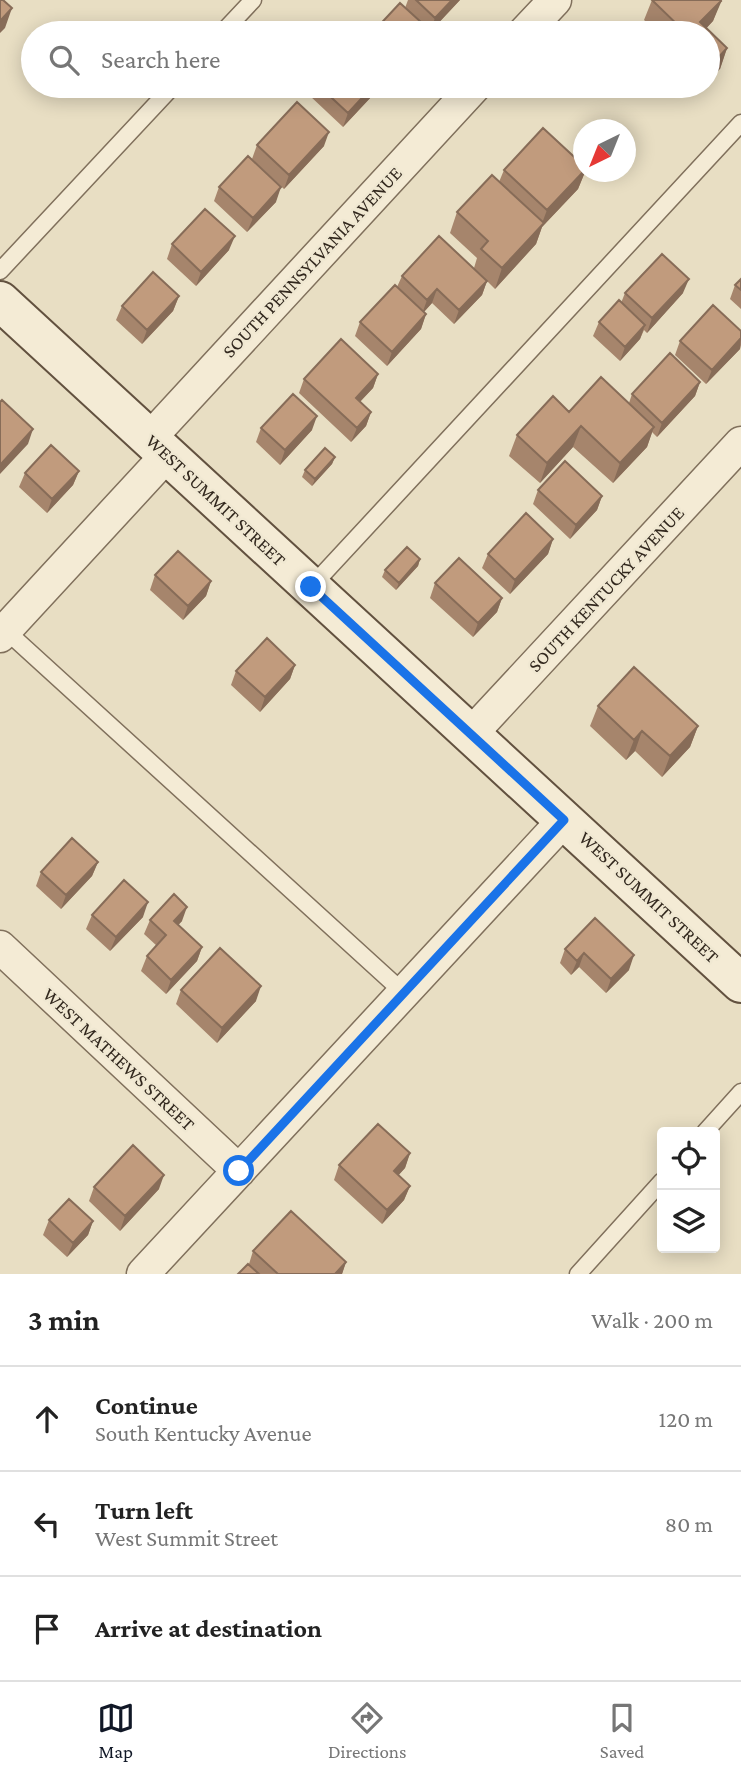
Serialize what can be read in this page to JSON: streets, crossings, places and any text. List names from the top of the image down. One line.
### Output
{"streets":{"street":["SOUTH PENNSYLVANIA AVENUE","WEST SUMMIT STREET","SOUTH KENTUCKY AVENUE","WEST MATHEWS STREET"]},"crossings":[["SOUTH PENNSYLVANIA AVENUE","WEST SUMMIT STREET"],["WEST SUMMIT STREET","SOUTH KENTUCKY AVENUE"]],"north":"bottom left","page":{"search":"Search here","heading":["3 min","Walk · 200 m"],"list":[["Continue","South Kentucky Avenue","120 m"],["Turn left","West Summit Street","80 m"],"Arrive at destination"],"nav":["Map","Directions","Saved"]}}
